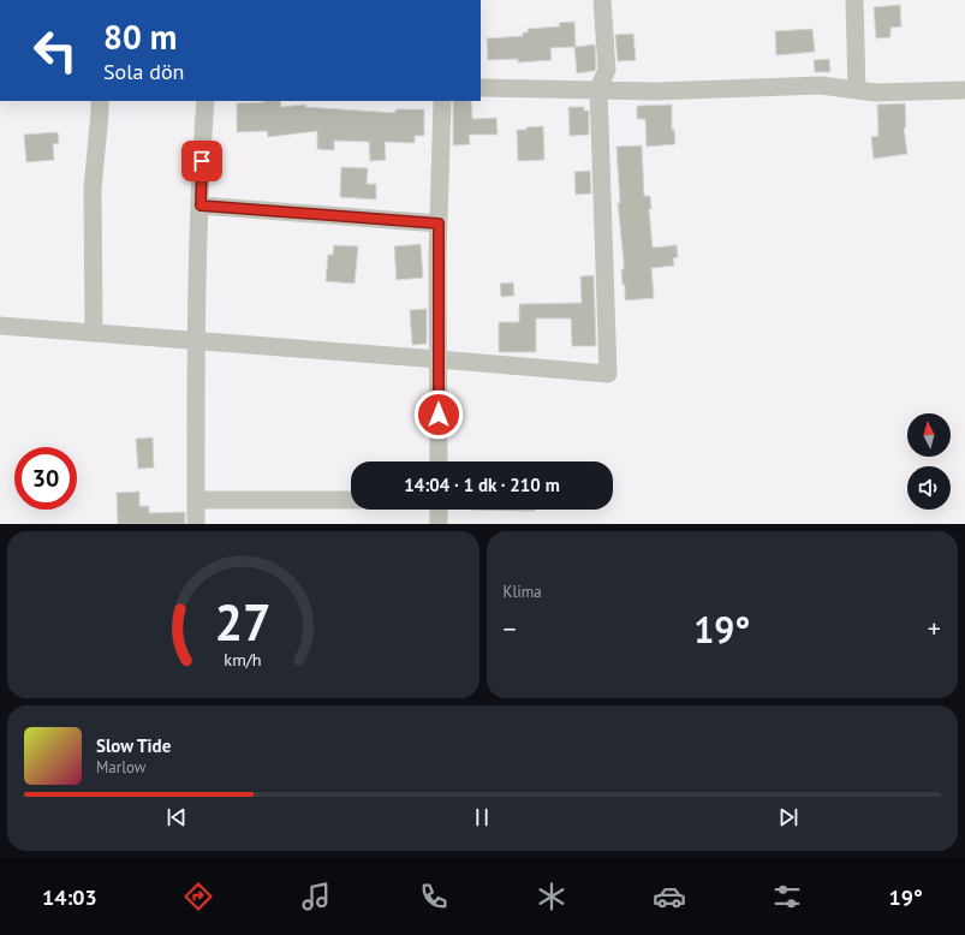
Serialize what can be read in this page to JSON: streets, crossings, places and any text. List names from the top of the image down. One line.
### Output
{"north":"top","page":{"turn":["80 m","Sola dön"],"limit":"30","trip":"14:04 · 1 dk · 210 m","tile":"Klima","heat":["−","19°","+"],"song":["Slow Tide","Marlow"],"tabs":["14:03","19°"],"gauge":["27","km/h"]}}
